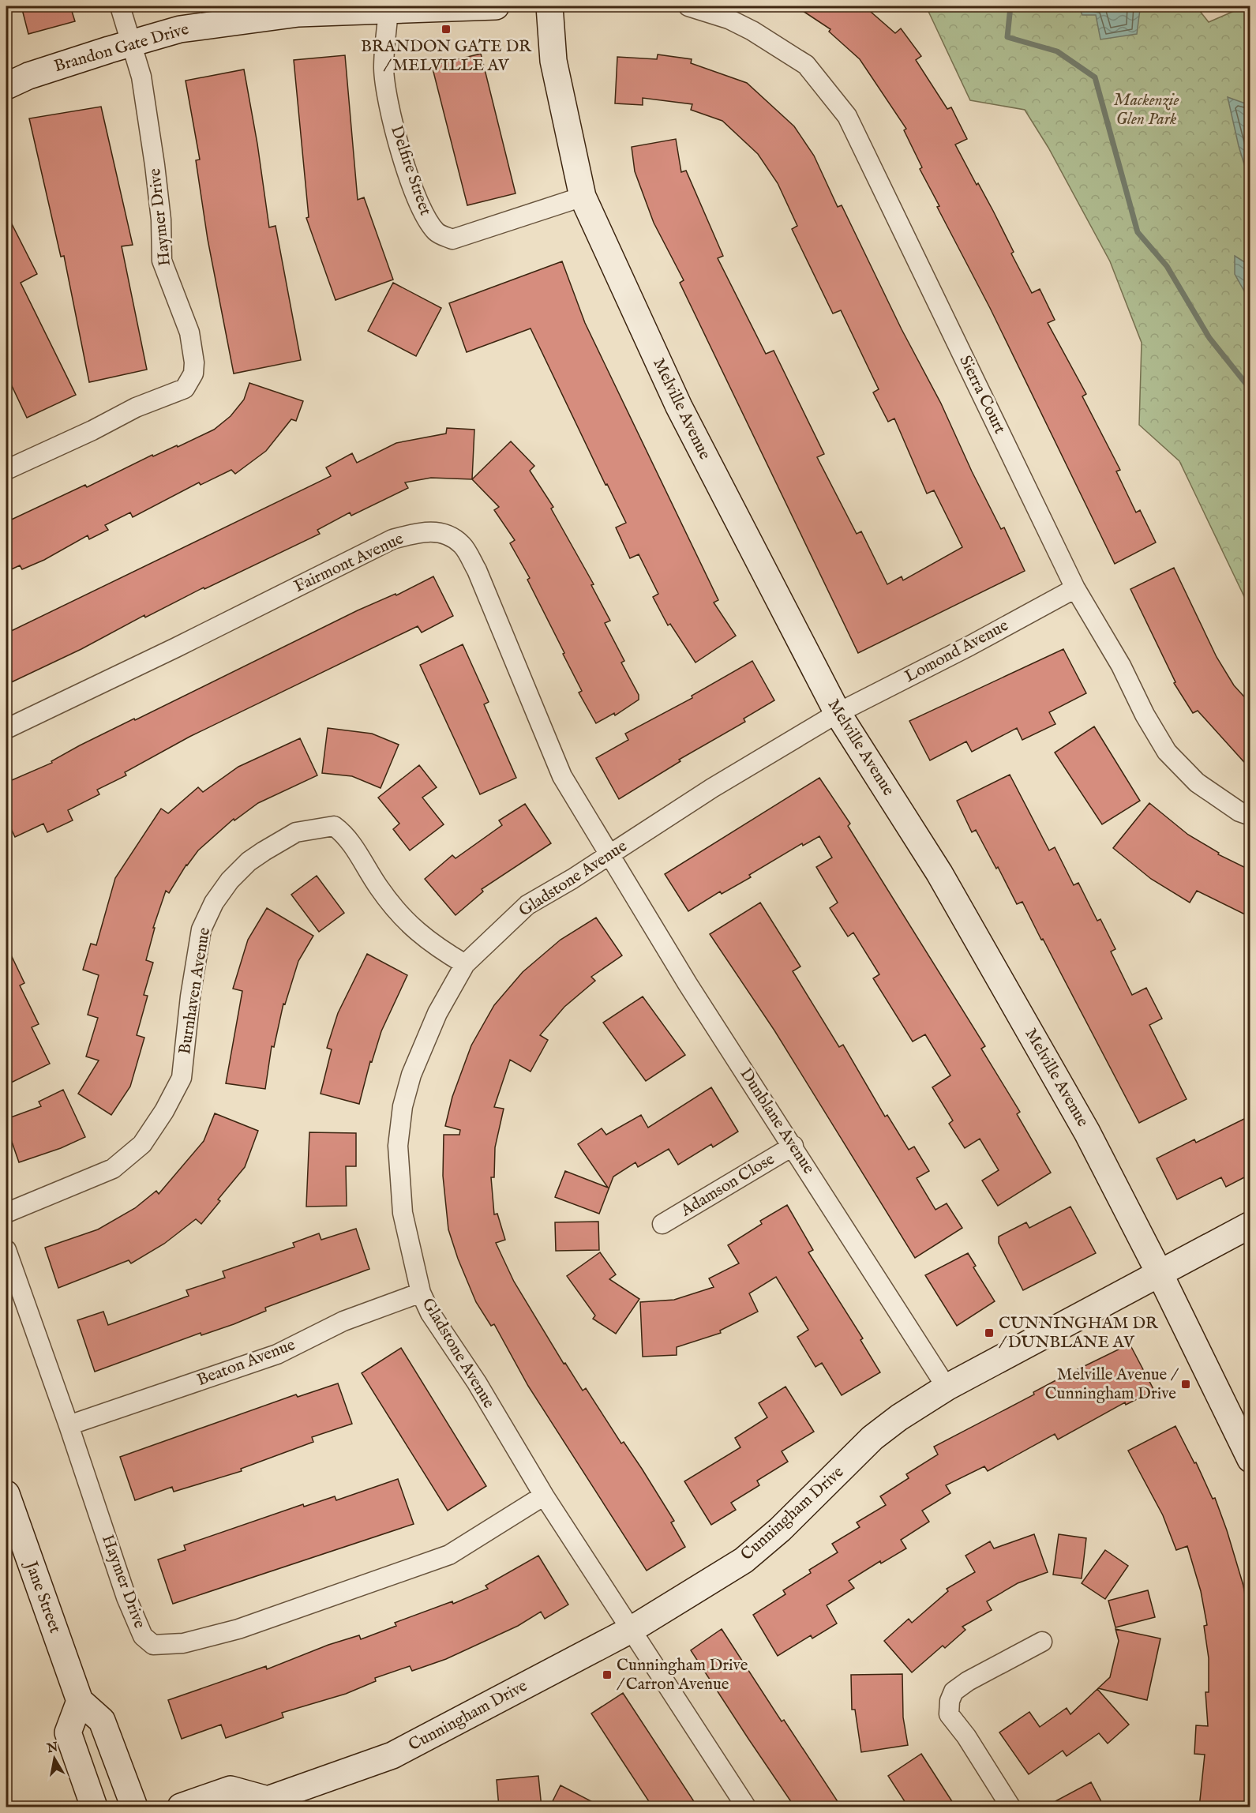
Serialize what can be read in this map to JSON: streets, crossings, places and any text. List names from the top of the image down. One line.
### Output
{"streets":{"street":["Brandon Gate Drive","Delfire Street","Haymer Drive","Sierra Court","Melville Avenue","Fairmont Avenue","Lomond Avenue","Gladstone Avenue","Burnhaven Avenue","Dunblane Avenue","Adamson Close","Beaton Avenue","Cunningham Drive","Jane Street"]},"crossings":[["Brandon Gate Drive","Delfire Street"],["Brandon Gate Drive","Haymer Drive"],["Delfire Street","Melville Avenue"],["Haymer Drive","Gladstone Avenue"],["Haymer Drive","Beaton Avenue"],["Sierra Court","Lomond Avenue"],["Melville Avenue","Lomond Avenue"],["Melville Avenue","Gladstone Avenue"],["Melville Avenue","Cunningham Drive"],["Fairmont Avenue","Gladstone Avenue"],["Fairmont Avenue","Dunblane Avenue"],["Lomond Avenue","Gladstone Avenue"],["Gladstone Avenue","Burnhaven Avenue"],["Gladstone Avenue","Dunblane Avenue"],["Gladstone Avenue","Beaton Avenue"],["Gladstone Avenue","Cunningham Drive"],["Dunblane Avenue","Adamson Close"],["Dunblane Avenue","Cunningham Drive"]],"parks":["Mackenzie Glen Park"],"places":{"transit":["BRANDON GATE DR / MELVILLE AV","CUNNINGHAM DR / DUNBLANE AV","Melville Avenue / Cunningham Drive","Cunningham Drive / Carron Avenue"]},"north":"top"}
